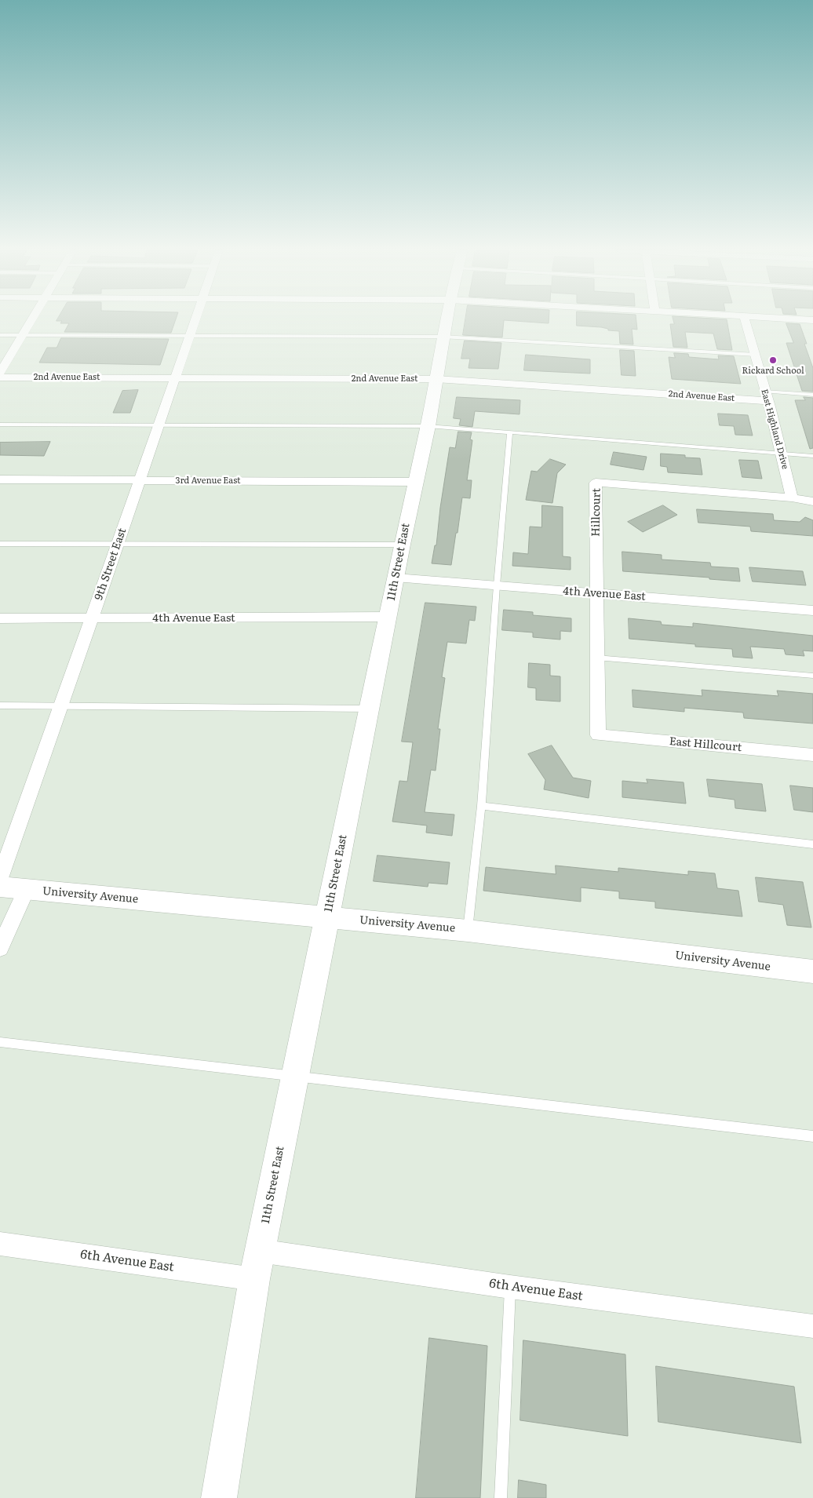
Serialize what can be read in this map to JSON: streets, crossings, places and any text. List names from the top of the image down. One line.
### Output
{"streets":{"street":["2nd Avenue East","East Highland Drive","3rd Avenue East","Hillcourt","11th Street East","9th Street East","4th Avenue East","East Hillcourt","University Avenue","6th Avenue East"]},"crossings":[["2nd Avenue East","East Highland Drive"],["2nd Avenue East","11th Street East"],["2nd Avenue East","9th Street East"],["East Highland Drive","Hillcourt"],["3rd Avenue East","11th Street East"],["3rd Avenue East","9th Street East"],["Hillcourt","4th Avenue East"],["Hillcourt","East Hillcourt"],["11th Street East","4th Avenue East"],["11th Street East","University Avenue"],["11th Street East","6th Avenue East"],["9th Street East","4th Avenue East"]],"places":["Rickard School"]}
